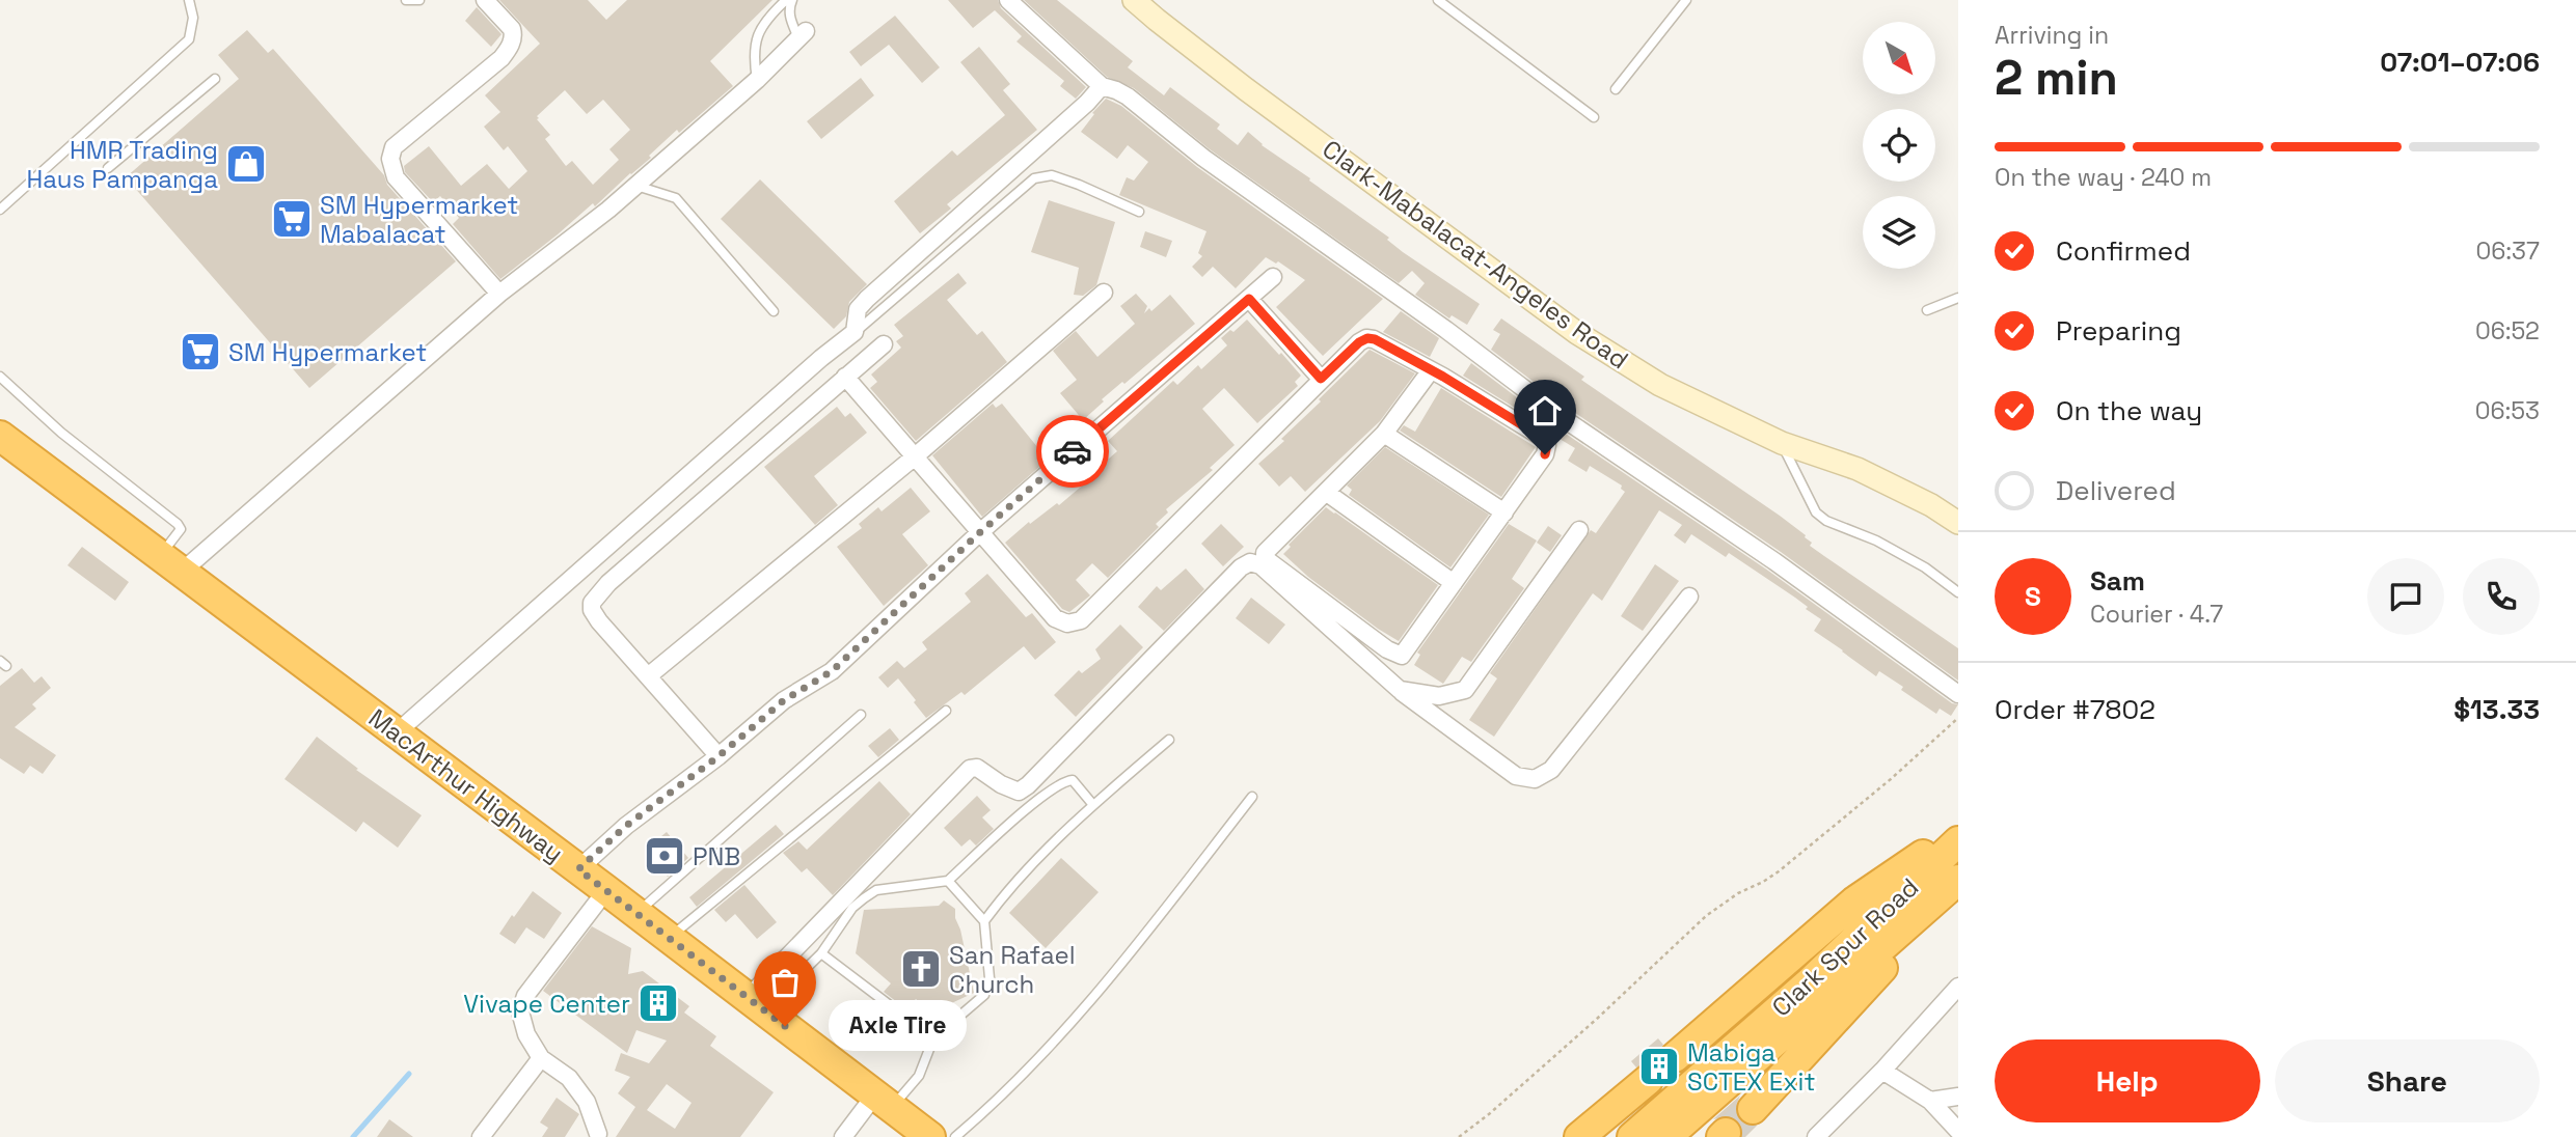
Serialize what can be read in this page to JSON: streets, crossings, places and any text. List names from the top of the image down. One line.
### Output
{"streets":{"highway":["MacArthur Highway","Clark Spur Road"],"main road":["Clark-Mabalacat-Angeles Road"]},"places":{"shop":["HMR Trading Haus Pampanga"],"supermarket":["SM Hypermarket Mabalacat","SM Hypermarket"],"bank":["PNB"],"church":["San Rafael Church"],"building":["Vivape Center","Mabiga SCTEX Exit"],"other":["Axle Tire"]},"north":"bottom right","page":{"heading":["2 min","Arriving in","07:01–07:06"],"panel":["Sam","Courier · 4.7","Order #7802","$13.33"],"bar":"On the way · 240 m","list":[["Confirmed","06:37"],["Preparing","06:52"],["On the way","06:53"],"Delivered"],"round":"S","bubble":"Axle Tire","buttons":["Help","Share"]}}
